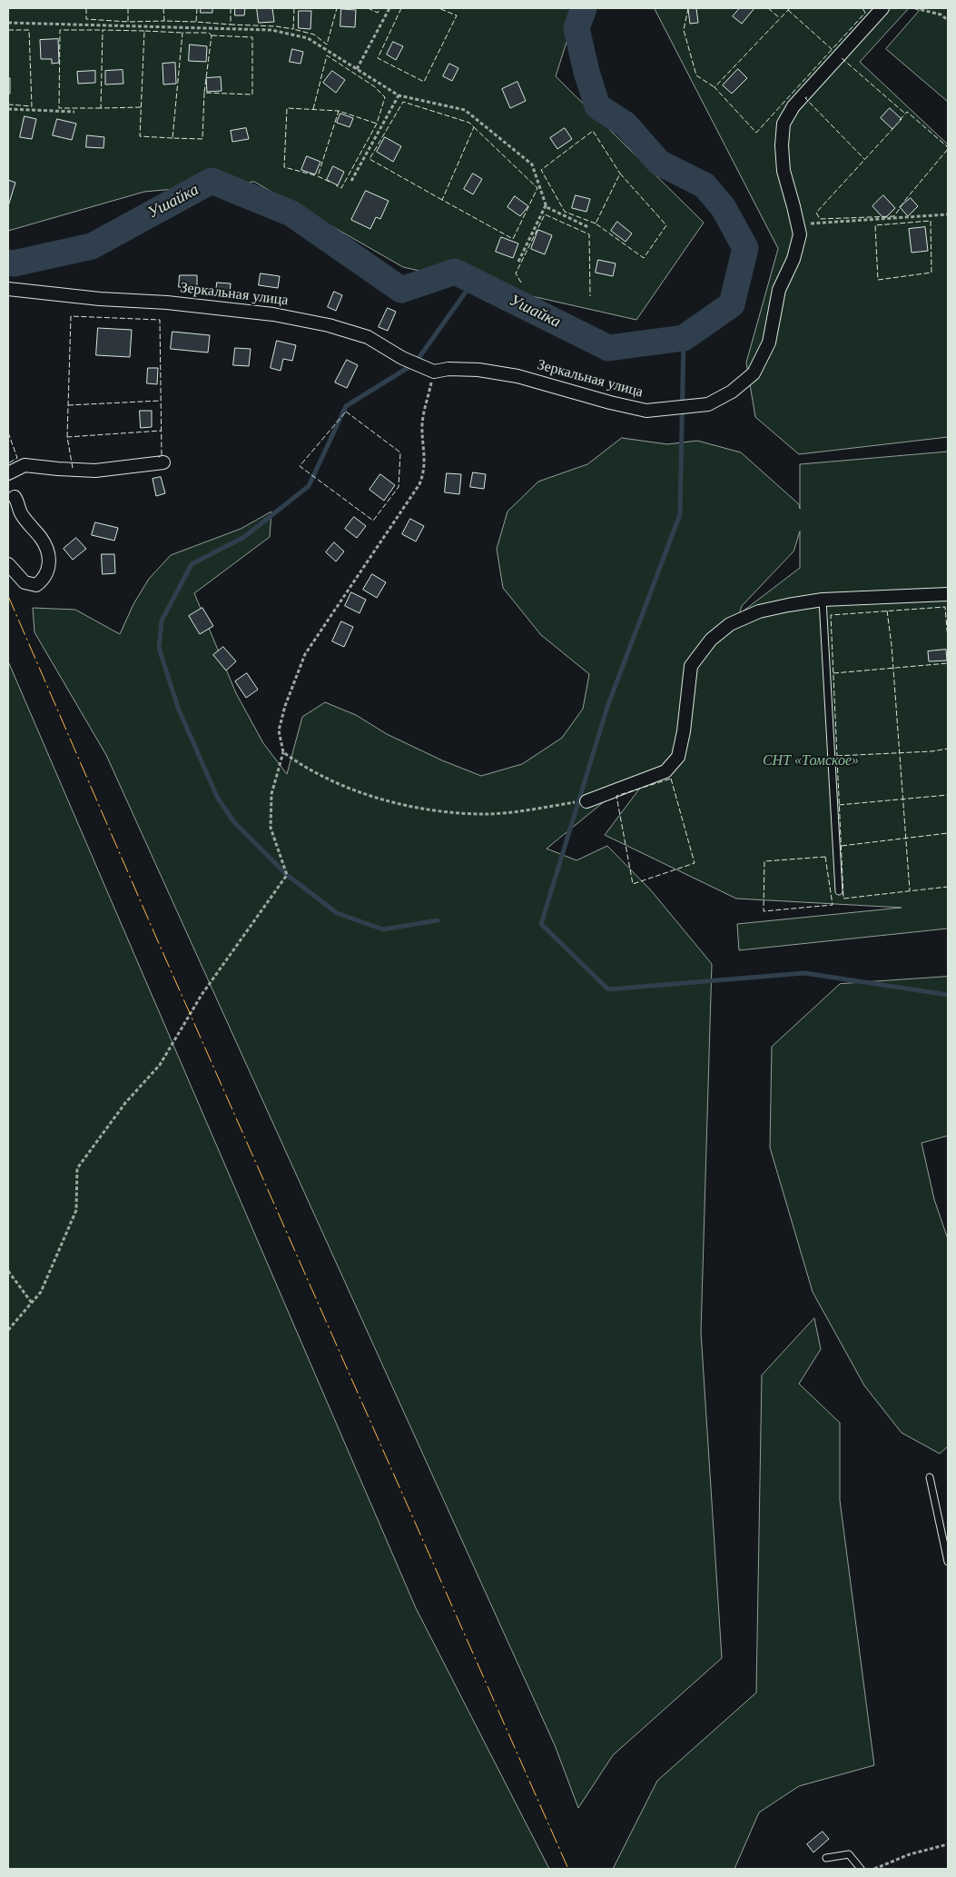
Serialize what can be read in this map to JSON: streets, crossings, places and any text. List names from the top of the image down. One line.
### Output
{"streets":{"street":["Зеркальная улица"]},"water":["Ушайка"],"parks":["СНТ «Томское»"]}
